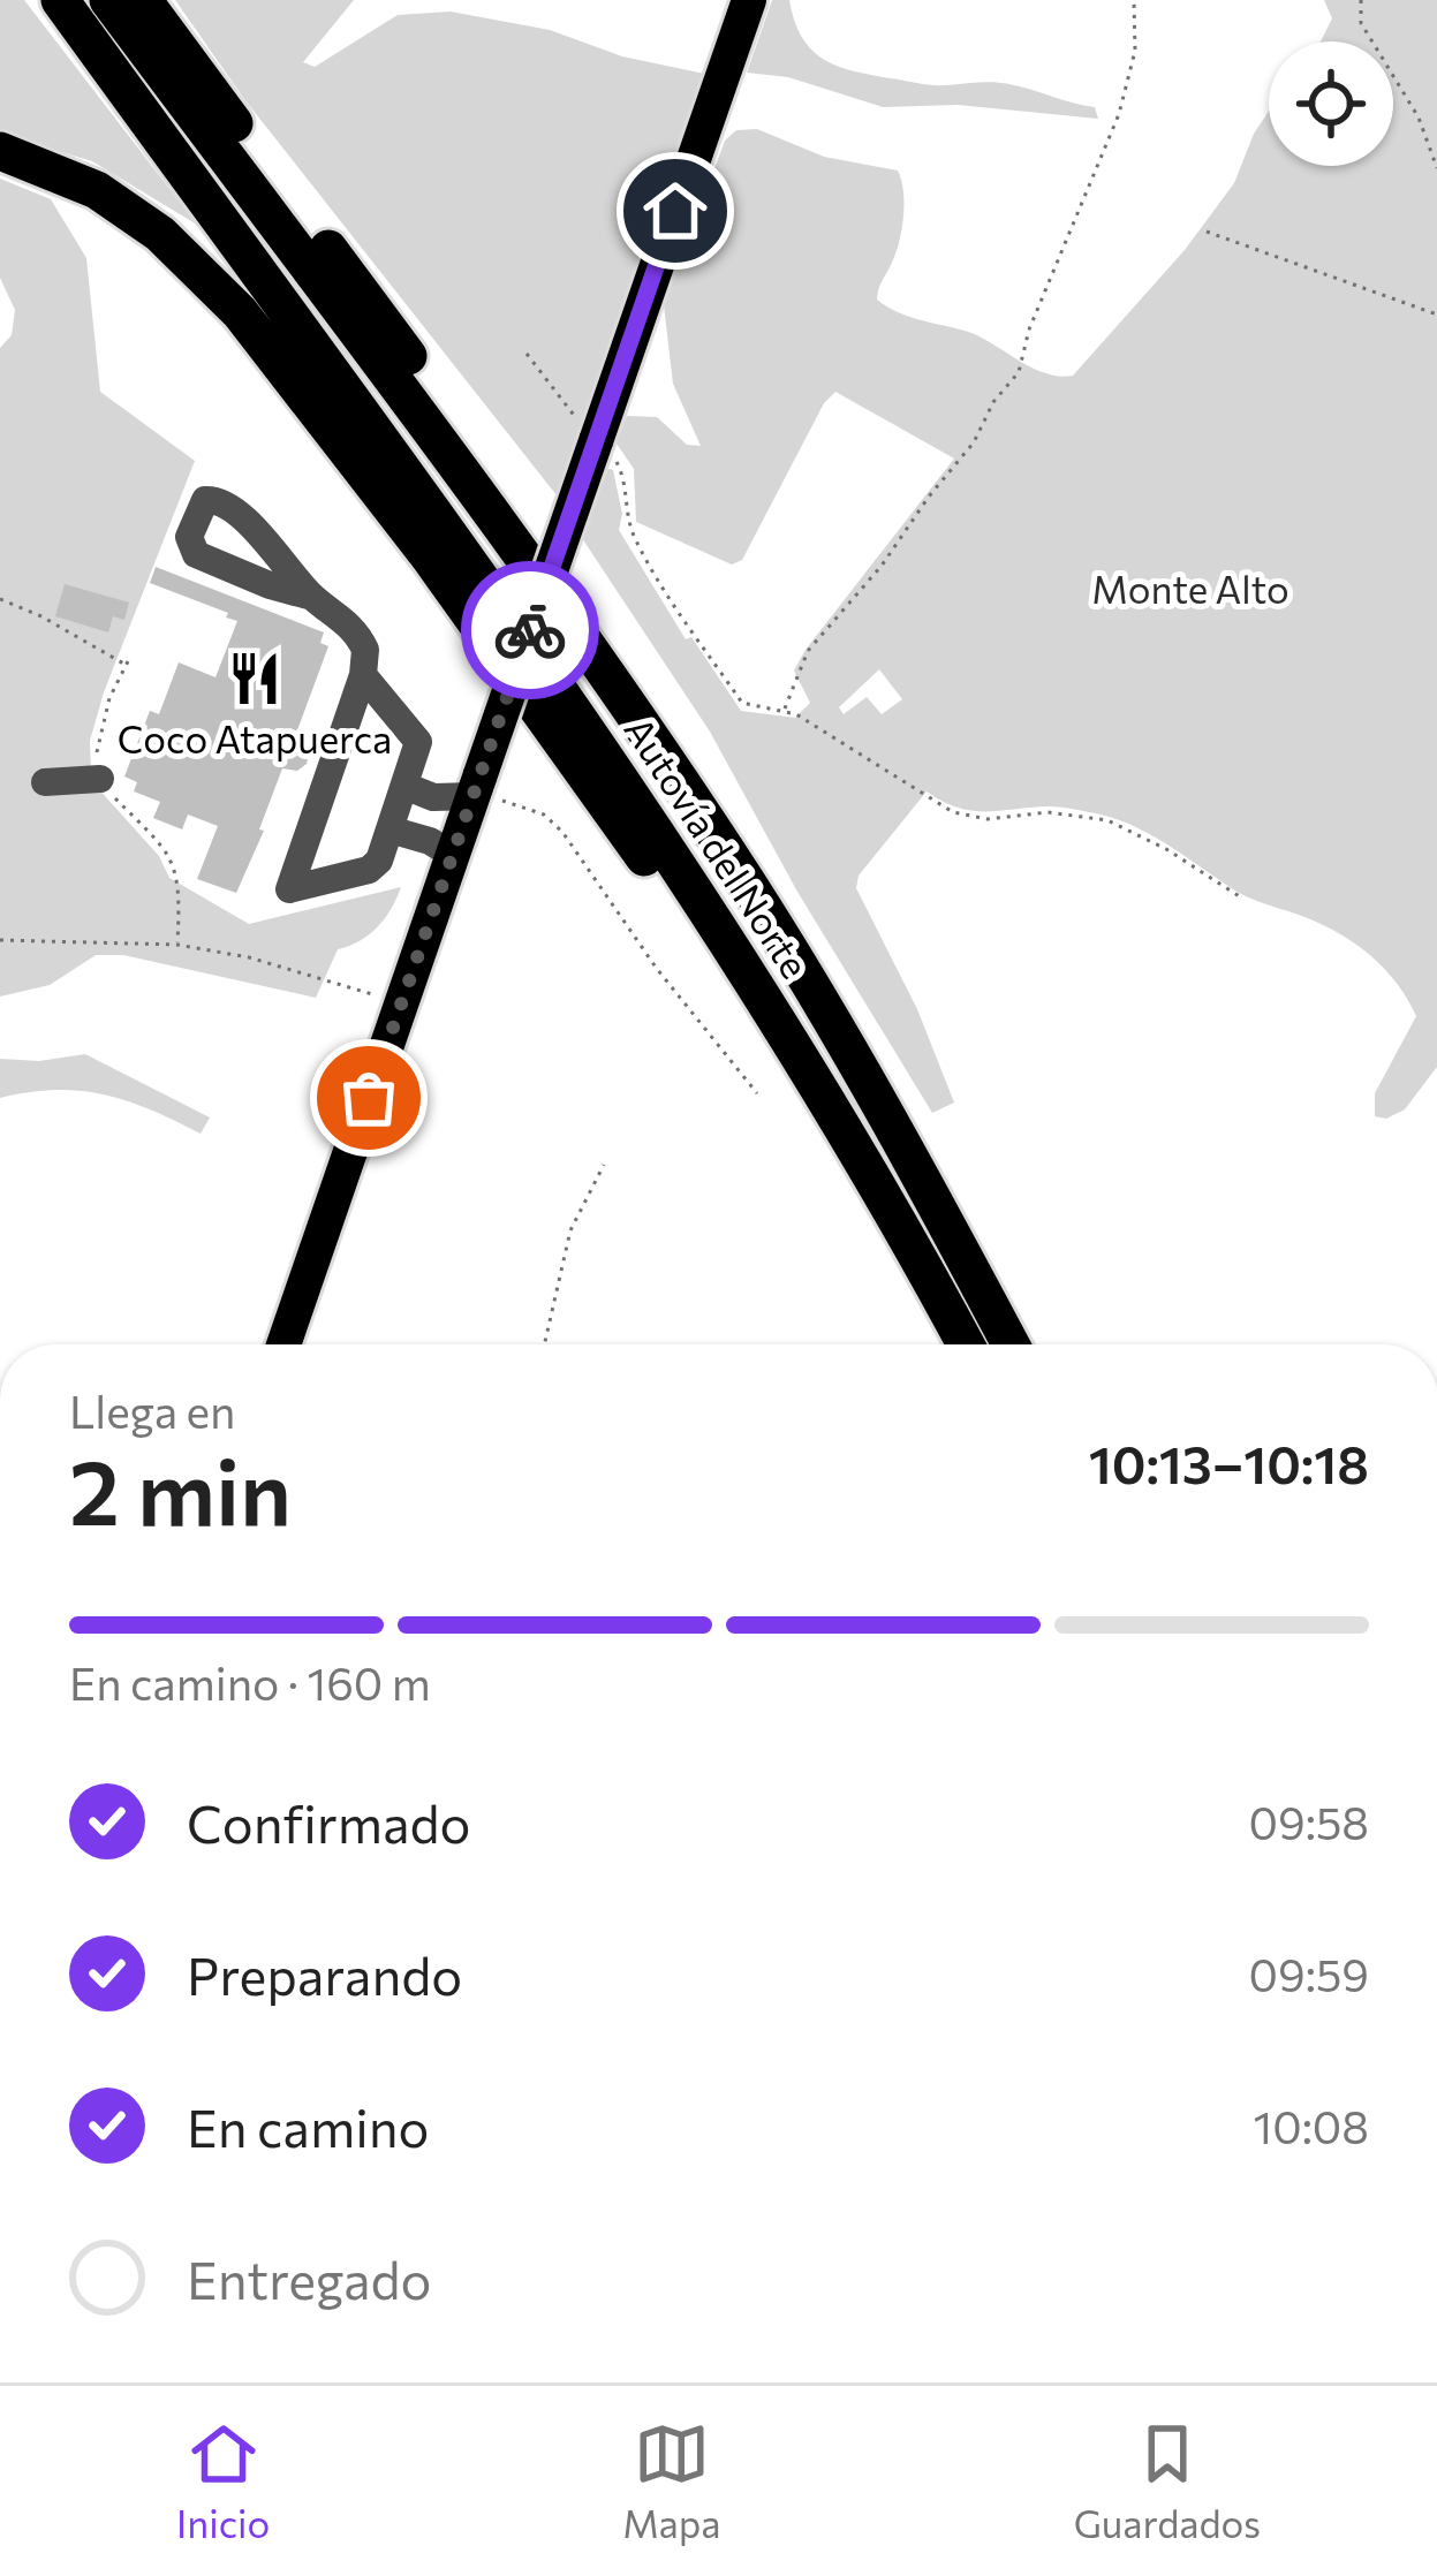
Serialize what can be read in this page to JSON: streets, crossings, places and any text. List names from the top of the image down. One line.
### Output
{"streets":{"highway":["Autovía del Norte"]},"parks":["Monte Alto"],"places":{"restaurant":["Coco Atapuerca"]},"page":{"heading":["2 min","Llega en","10:13–10:18"],"bar":"En camino · 160 m","list":[["Confirmado","09:58"],["Preparando","09:59"],["En camino","10:08"],"Entregado"],"tabs":["Inicio","Mapa","Guardados"]}}
